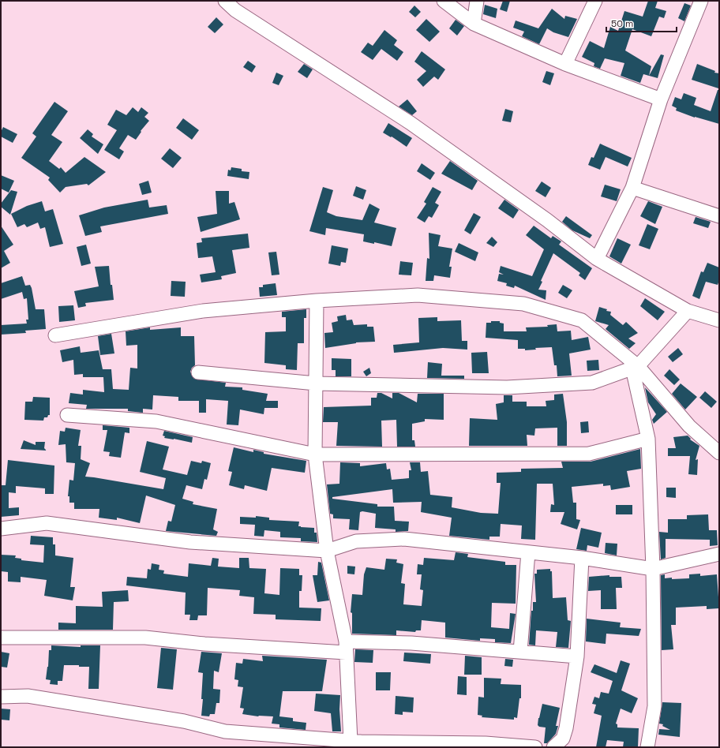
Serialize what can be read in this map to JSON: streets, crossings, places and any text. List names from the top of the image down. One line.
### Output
{"scale_bar":"50 m"}
